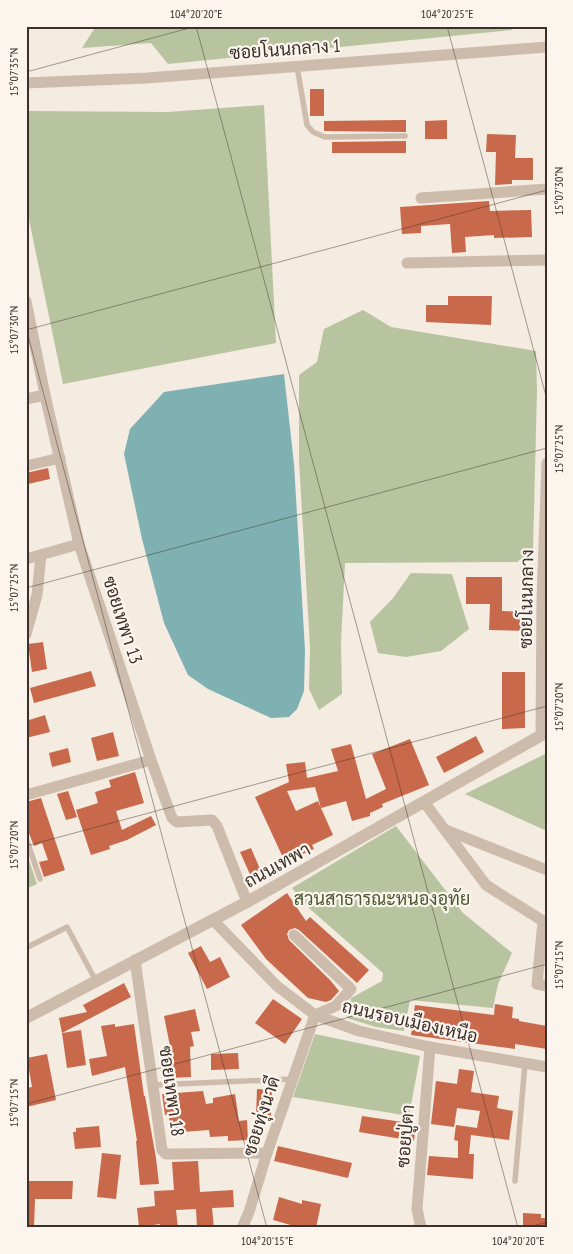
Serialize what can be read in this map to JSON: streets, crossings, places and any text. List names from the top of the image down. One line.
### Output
{"streets":{"street":["ซอยโนนกลาง 1","ซอยโนนกลาง","ซอยเทพา 13","ถนนเทพา","ถนนรอบเมืองเหนือ","ซอยเทพา 18","ซอยทุ่งนาดี","ซอยปู่ตา"]},"crossings":[["ซอยโนนกลาง","ถนนเทพา"],["ซอยเทพา 13","ถนนเทพา"],["ถนนเทพา","ถนนรอบเมืองเหนือ"],["ถนนเทพา","ซอยเทพา 18"],["ถนนรอบเมืองเหนือ","ซอยทุ่งนาดี"],["ถนนรอบเมืองเหนือ","ซอยปู่ตา"],["ซอยเทพา 18","ซอยทุ่งนาดี"]],"parks":["สวนสาธารณะหนองอุทัย"],"coordinates":["104°20'20\"E","104°20'25\"E","15°07'35\"N","15°07'30\"N","15°07'25\"N","15°07'20\"N","15°07'15\"N","104°20'15\"E"]}
